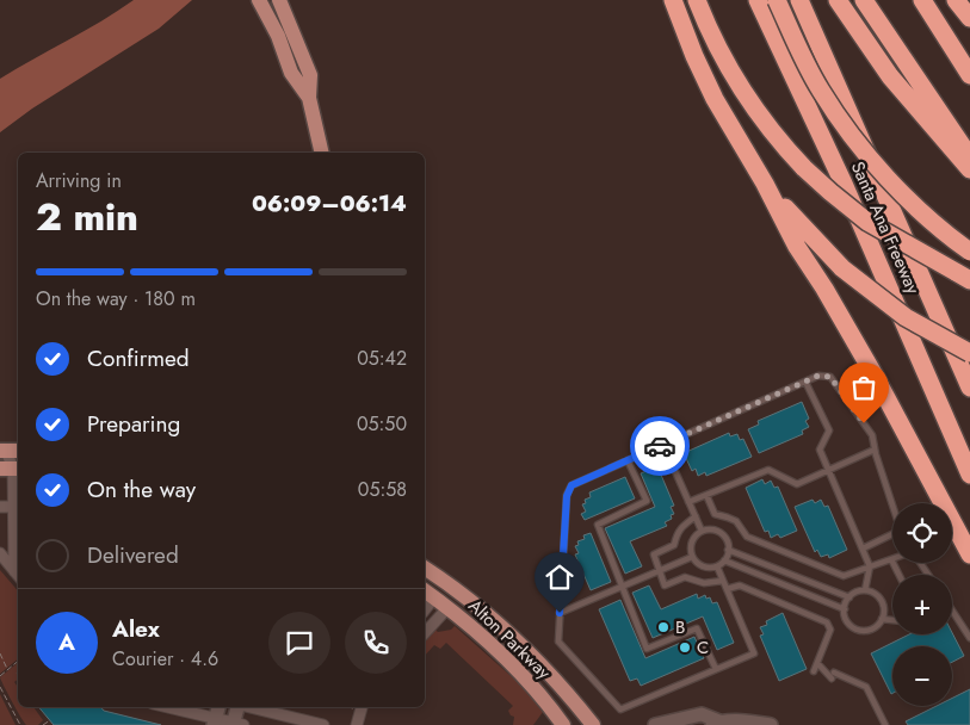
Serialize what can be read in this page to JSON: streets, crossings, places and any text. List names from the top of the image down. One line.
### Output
{"streets":{"highway":["Santa Ana Freeway"],"main road":["Alton Parkway"]},"places":["B","C"],"page":{"heading":["2 min","Arriving in","06:09–06:14"],"panel":["Alex","Courier · 4.6"],"bar":"On the way · 180 m","list":[["Confirmed","05:42"],["Preparing","05:50"],["On the way","05:58"],"Delivered"],"map_buttons":["+","−"],"round":"A"}}
